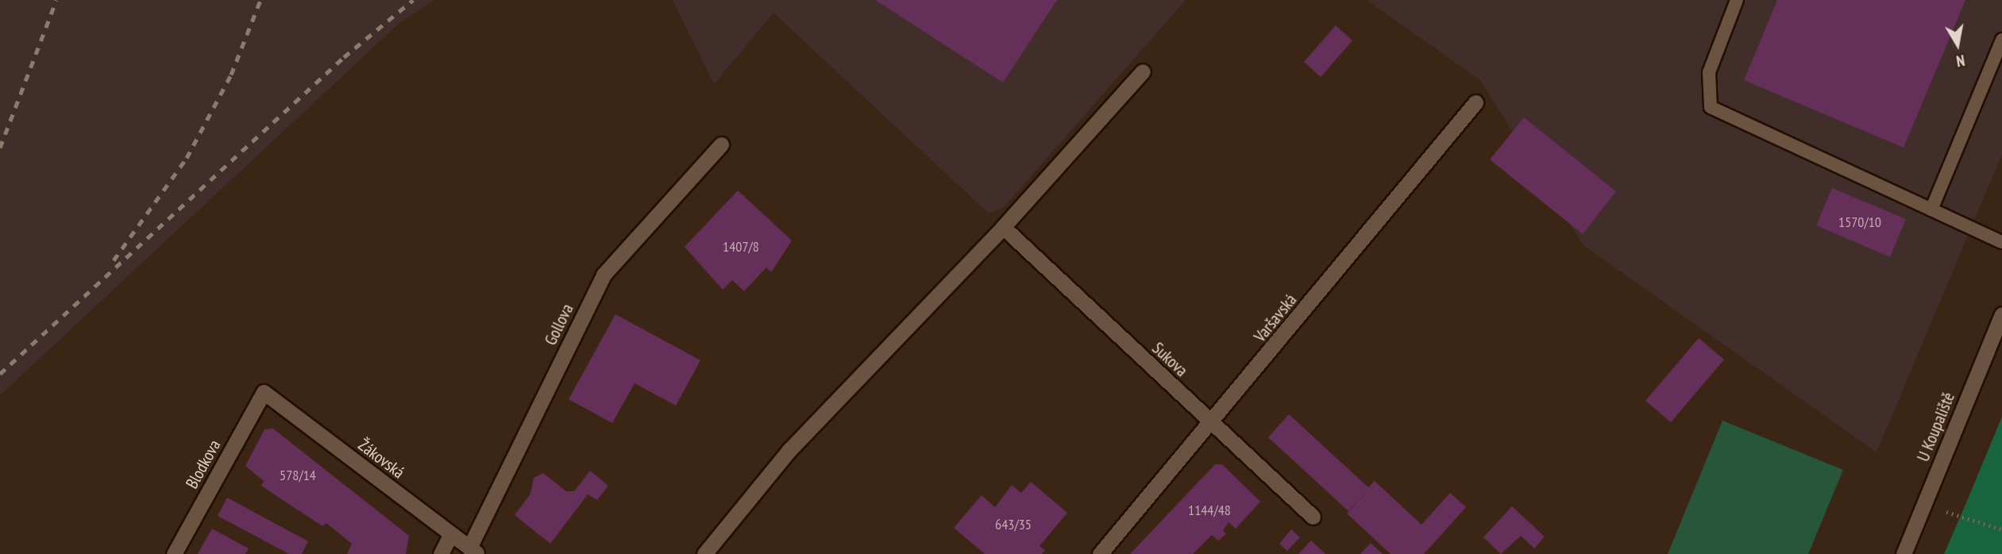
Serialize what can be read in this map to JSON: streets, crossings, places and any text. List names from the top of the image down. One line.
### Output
{"streets":{"street":["Varšavská","Gollova","Sukova","U Koupaliště","Žákovská","Blodkova"]},"crossings":[["Varšavská","Sukova"],["Gollova","Žákovská"],["Žákovská","Blodkova"]],"house_numbers":["1570/10","1407/8","578/14","1144/48","643/35"],"north":"bottom"}
